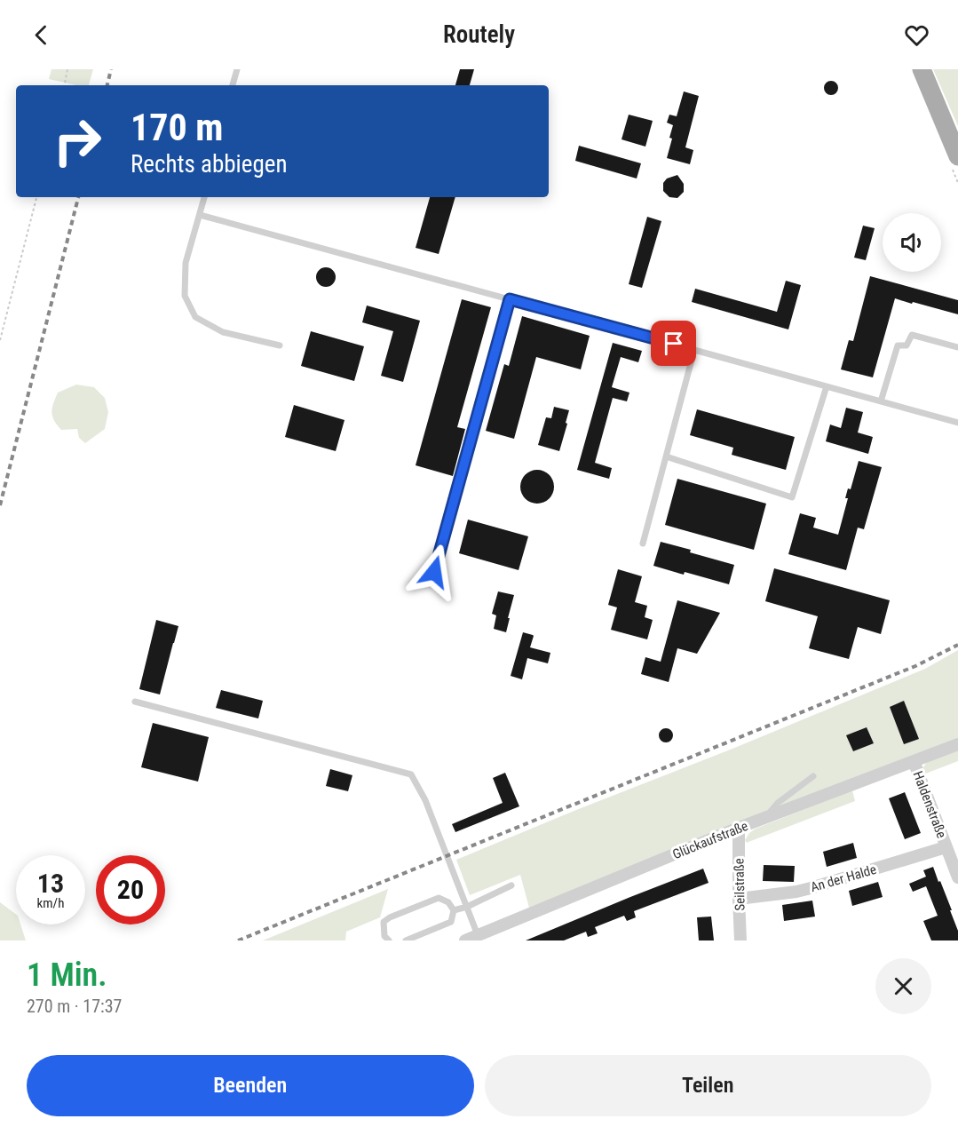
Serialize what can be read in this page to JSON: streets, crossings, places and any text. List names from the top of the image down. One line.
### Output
{"streets":{"street":["Haldenstraße","Glückaufstraße","An der Halde","Seilstraße"]},"crossings":[["Haldenstraße","Glückaufstraße"],["Haldenstraße","An der Halde"],["Glückaufstraße","Seilstraße"],["An der Halde","Seilstraße"]],"page":{"header":"Routely","turn":["170 m","Rechts abbiegen"],"speed":"13 km/h","limit":"20","heading":["1 Min.","270 m · 17:37"],"buttons":["Beenden","Teilen"]}}
